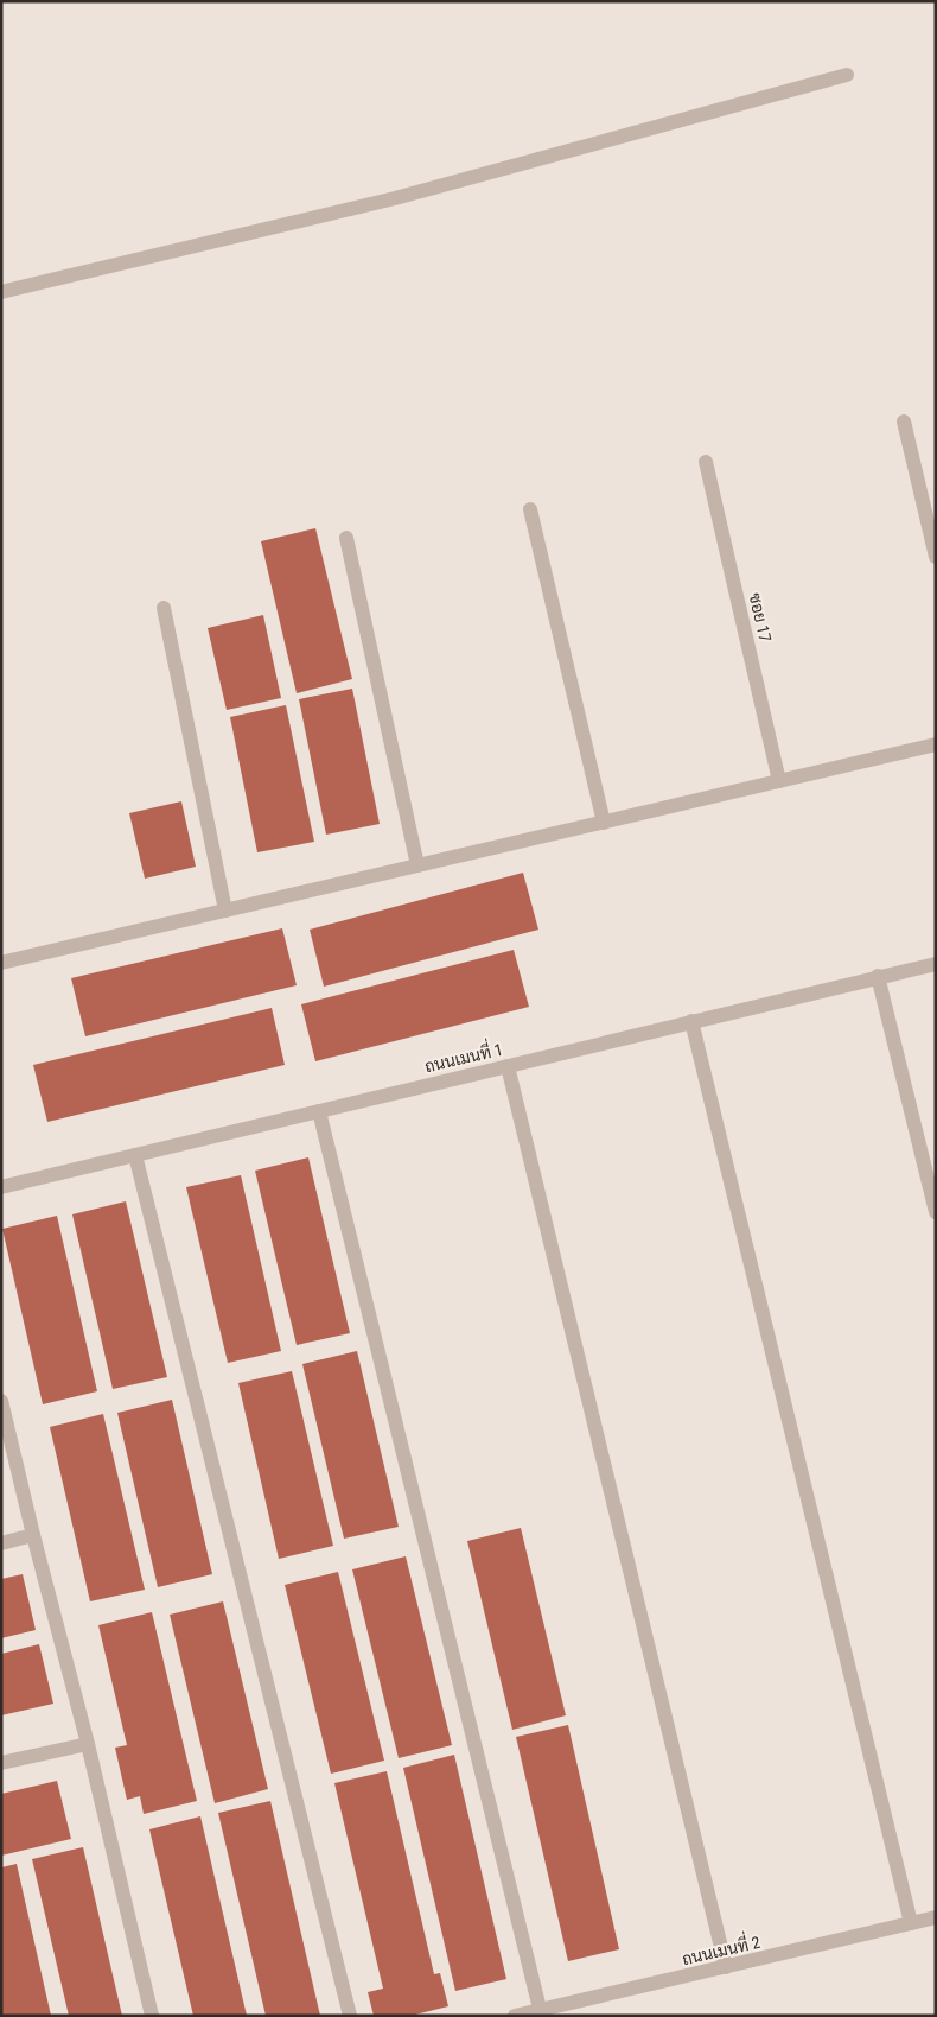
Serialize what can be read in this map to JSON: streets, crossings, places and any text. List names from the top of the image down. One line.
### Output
{"streets":{"street":["ซอย 17","ถนนเมนที่ 1","ถนนเมนที่ 2"]}}
